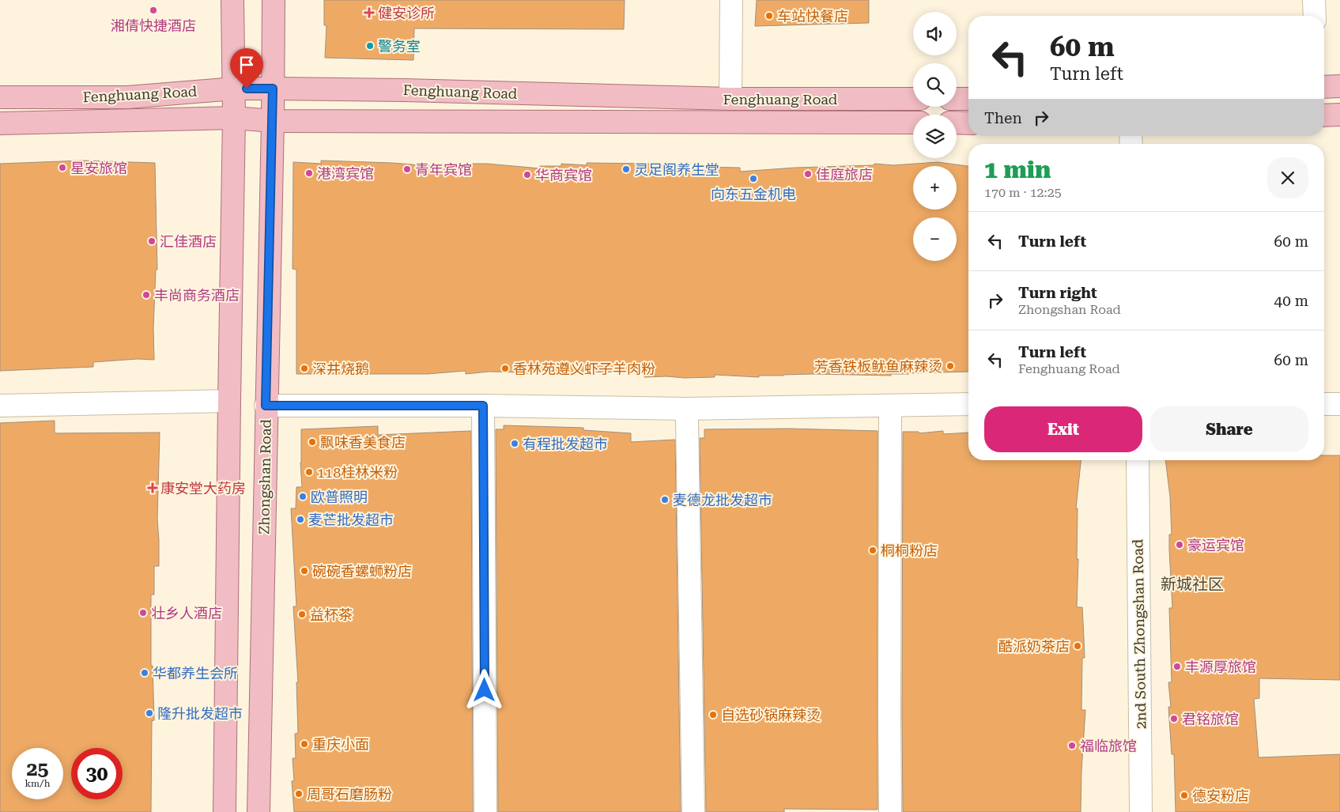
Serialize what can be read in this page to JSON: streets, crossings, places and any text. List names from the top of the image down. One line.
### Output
{"streets":{"main road":["Fenghuang Road","Zhongshan Road"],"street":["2nd South Zhongshan Road"]},"crossings":[["Fenghuang Road","Zhongshan Road"]],"districts":["新城社区"],"places":{"other":["湘倩快捷酒店","车站快餐店","警务室","星安旅馆","青年宾馆","灵足阁养生堂","港湾宾馆","佳庭旅店","华商宾馆","向东五金机电","汇佳酒店","丰尚商务酒店","芳香铁板鱿鱼麻辣烫","深井烧鹅","香林苑遵义虾子羊肉粉","飘味香美食店","有程批发超市","118桂林米粉","欧普照明","麦德龙批发超市","麦芒批发超市","豪运宾馆","桐桐粉店","碗碗香螺蛳粉店","壮乡人酒店","益杯茶","酷派奶茶店","丰源厚旅馆","华都养生会所","隆升批发超市","自选砂锅麻辣烫","君铭旅馆","重庆小面","福临旅馆","周哥石磨肠粉","德安粉店"],"health":["健安诊所","康安堂大药房"]},"page":{"map_buttons":["+","−"],"turn":["60 m","Turn left"],"then":"Then","heading":["1 min","170 m · 12:25"],"list":[{"name":"Turn left","value":"60 m"},{"name":"Turn right","note":"Zhongshan Road","value":"40 m"},{"name":"Turn left","note":"Fenghuang Road","value":"60 m"}],"buttons":["Exit","Share"],"speed":"25 km/h","limit":"30"}}
